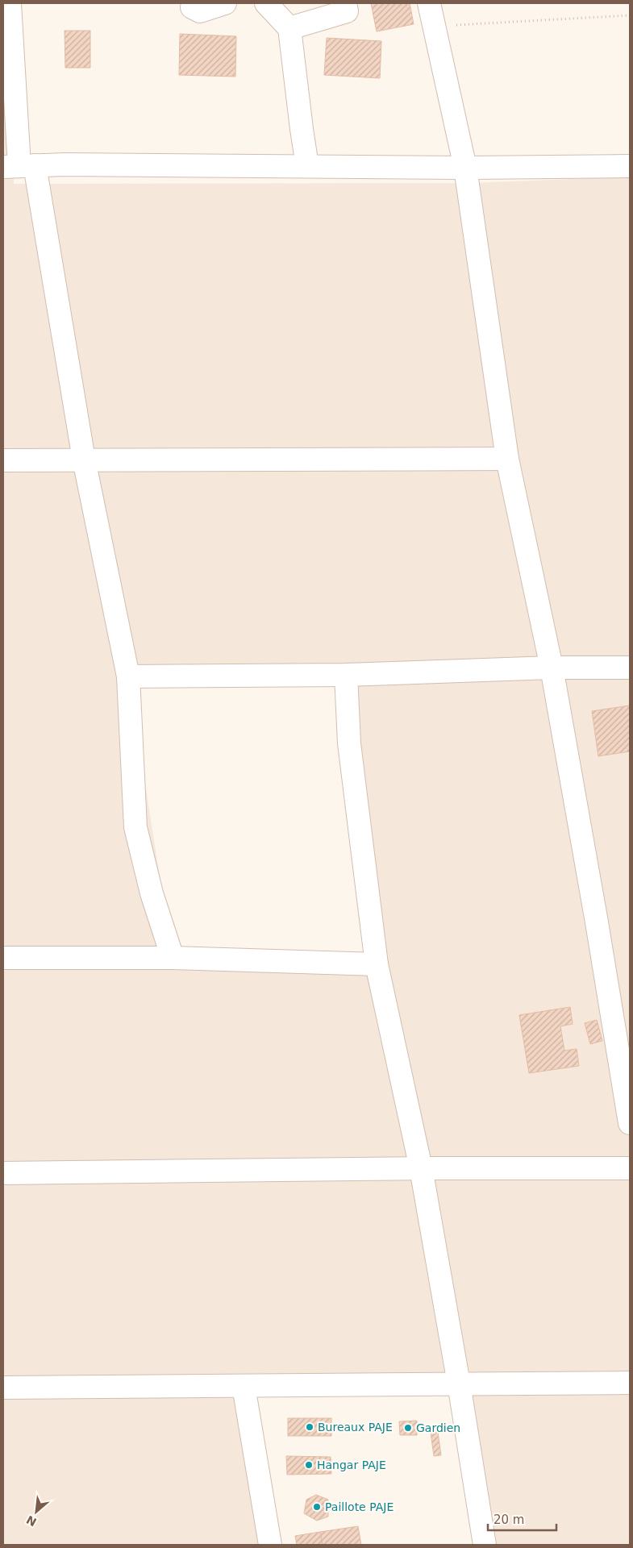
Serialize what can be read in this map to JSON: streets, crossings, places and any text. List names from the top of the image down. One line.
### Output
{"places":["Bureaux PAJE","Gardien","Hangar PAJE","Paillote PAJE"],"scale_bar":"20 m","north":"bottom left"}
